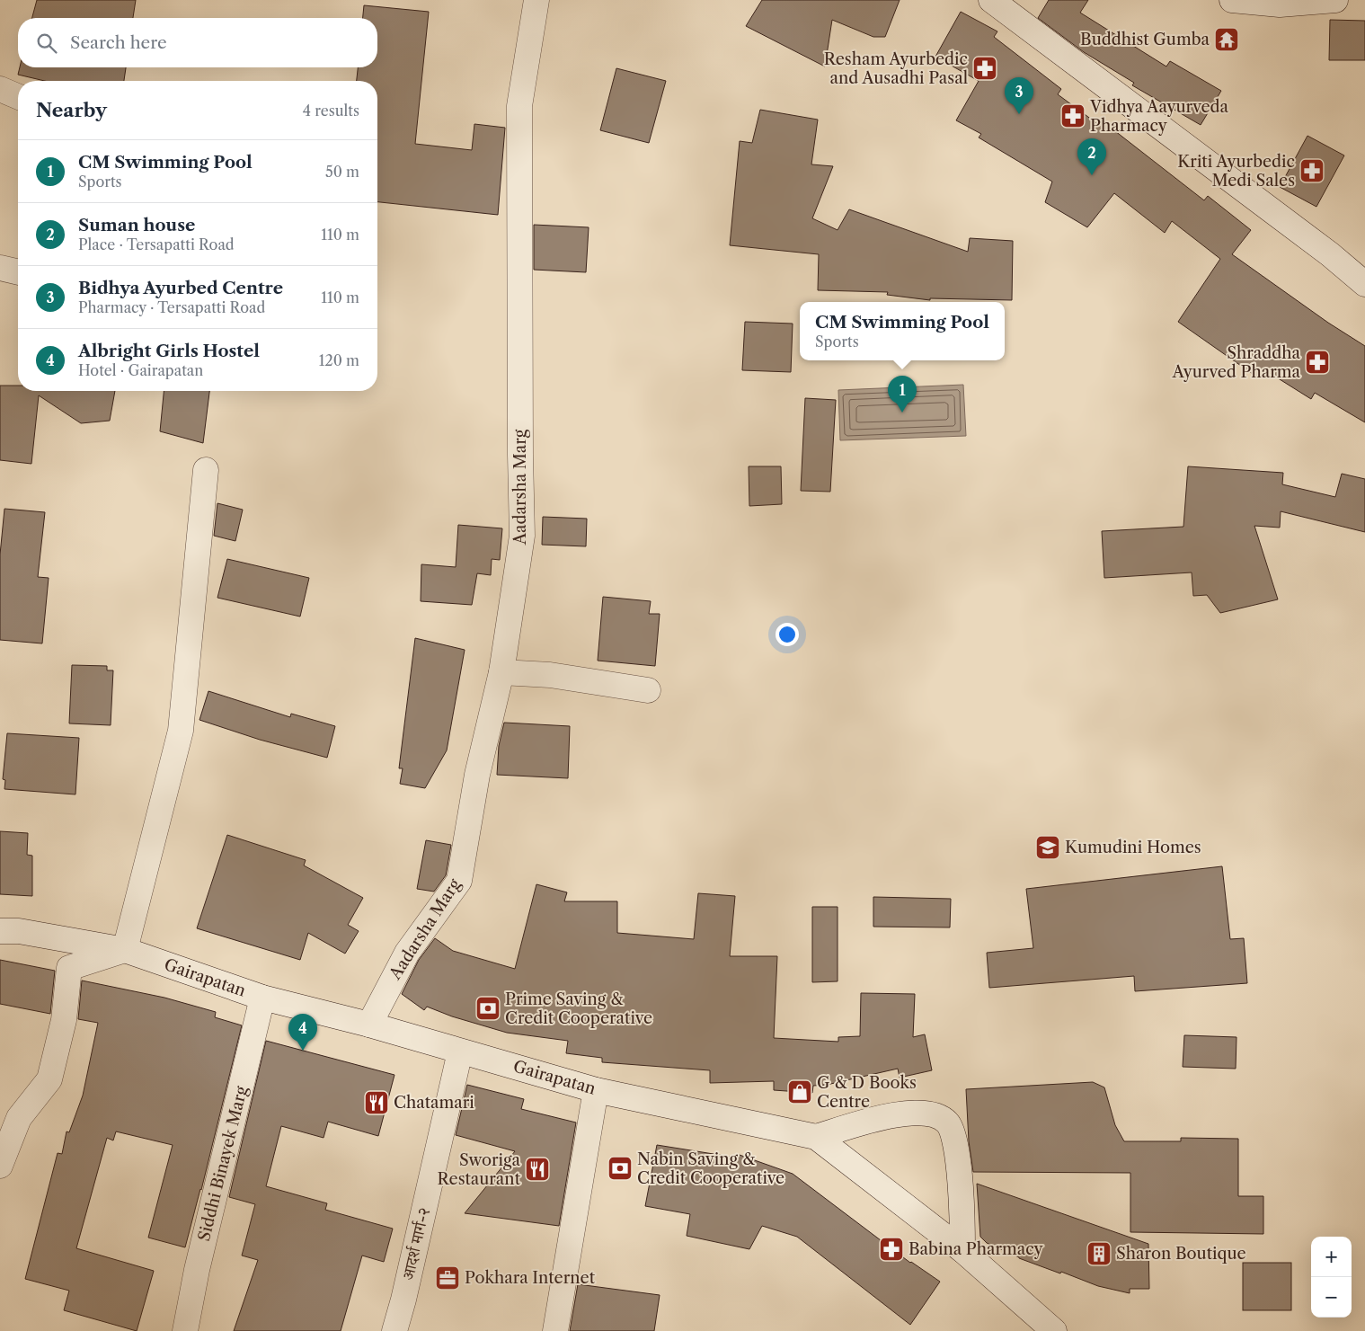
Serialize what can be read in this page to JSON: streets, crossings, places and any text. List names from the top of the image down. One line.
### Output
{"streets":{"street":["Aadarsha Marg","Gairapatan","Siddhi Binayek Marg","आदर्श मार्ग-२"]},"crossings":[["Aadarsha Marg","Gairapatan"],["Gairapatan","Siddhi Binayek Marg"],["Gairapatan","आदर्श मार्ग-२"]],"places":{"temple":["Buddhist Gumba"],"pharmacy":["Resham Ayurbedic and Ausadhi Pasal","Vidhya Aayurveda Pharmacy","Kriti Ayurbedic Medi Sales","Shraddha Ayurved Pharma","Babina Pharmacy"],"school or university":["Kumudini Homes"],"bank":["Prime Saving & Credit Cooperative","Nabin Saving & Credit Cooperative"],"shop":["G & D Books Centre"],"restaurant":["Chatamari","Sworiga Restaurant"],"building":["Sharon Boutique"],"office":["Pokhara Internet"]},"page":{"search":"Search here","pins":["3","2","1","4"],"heading":["Nearby","4 results"],"list":[{"mark":"1","name":"CM Swimming Pool","note":"Sports","value":"50 m"},{"mark":"2","name":"Suman house","note":"Place · Tersapatti Road","value":"110 m"},{"mark":"3","name":"Bidhya Ayurbed Centre","note":"Pharmacy · Tersapatti Road","value":"110 m"},{"mark":"4","name":"Albright Girls Hostel","note":"Hotel · Gairapatan","value":"120 m"}],"popup":["CM Swimming Pool","Sports"],"map_buttons":["+","−"]}}
